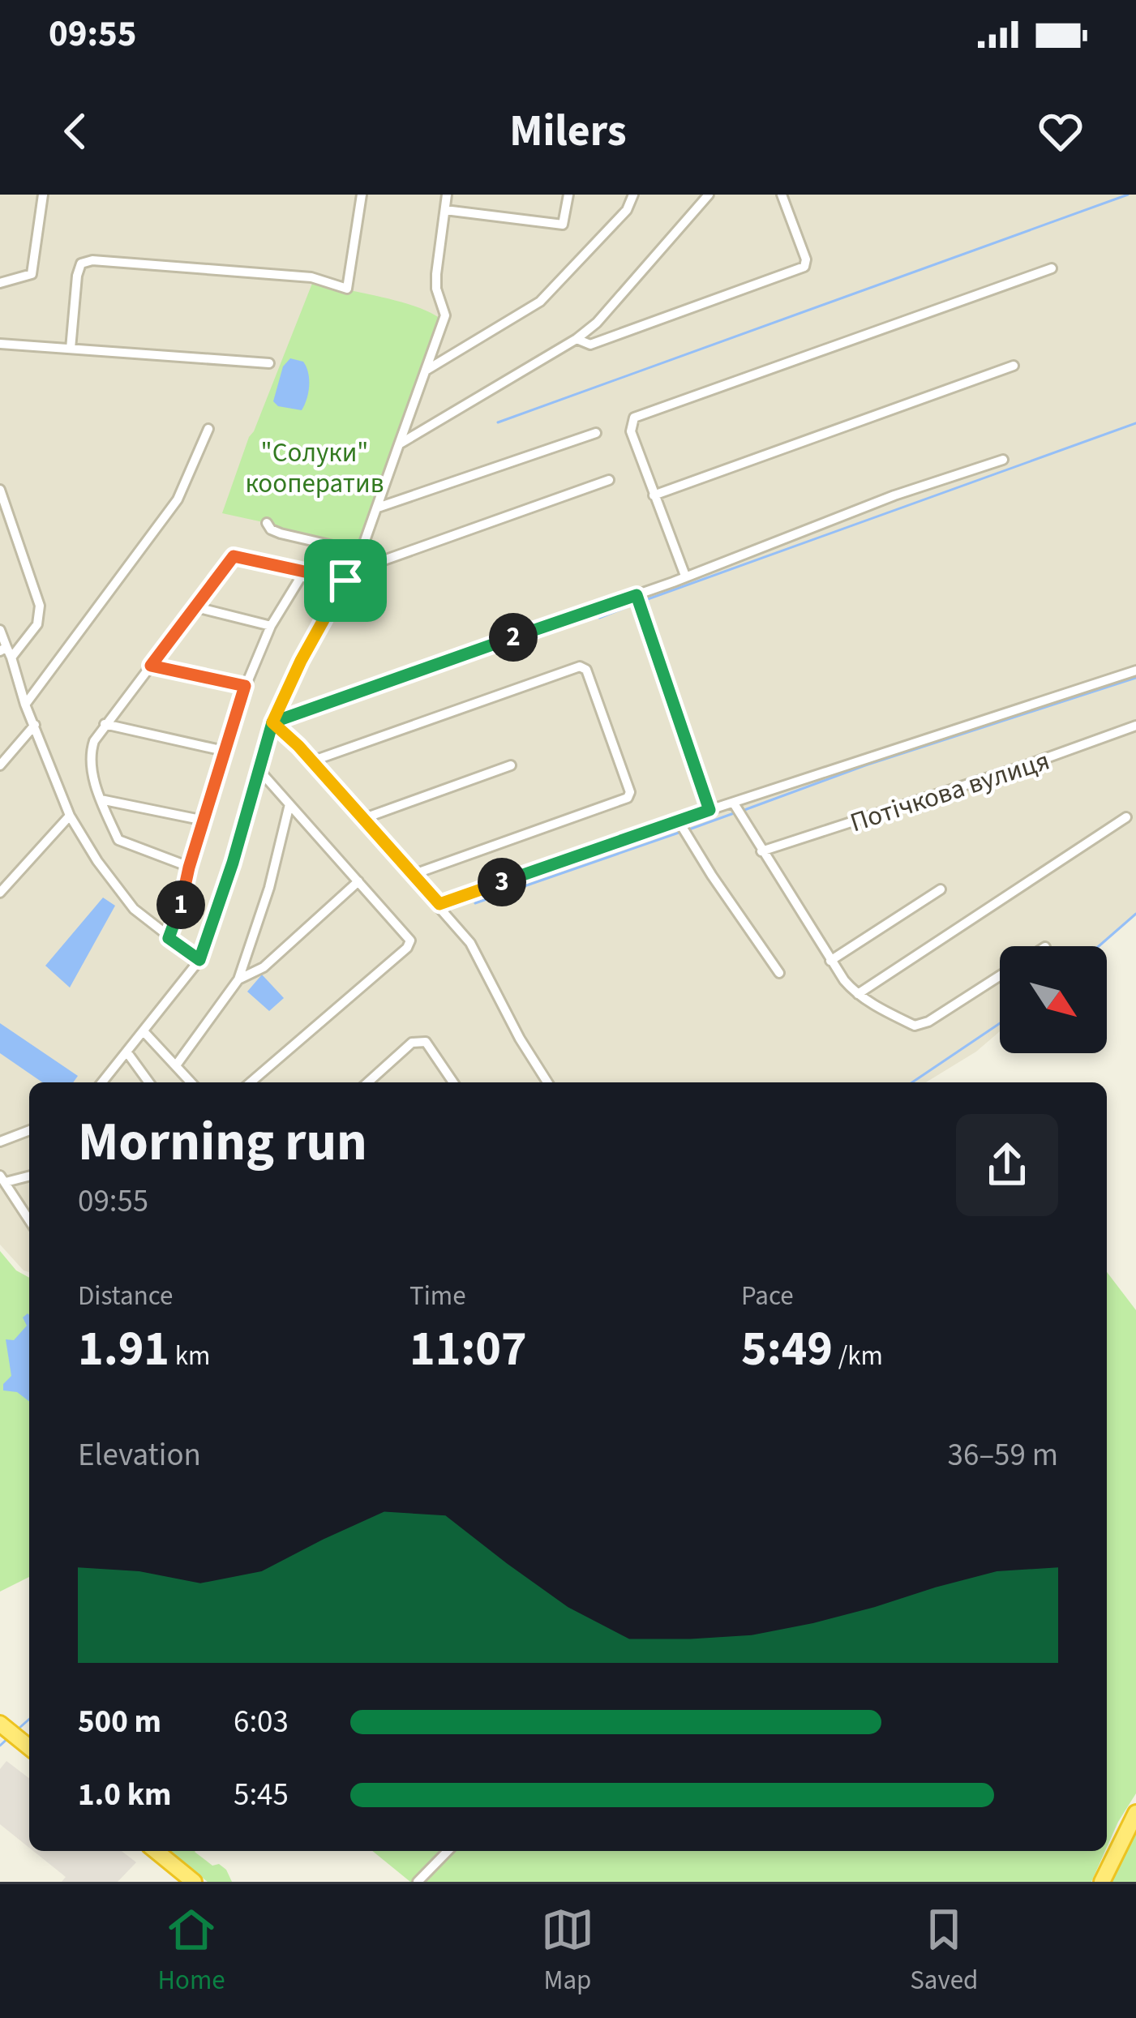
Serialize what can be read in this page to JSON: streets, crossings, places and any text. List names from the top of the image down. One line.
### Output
{"streets":{"street":["Потічкова вулиця"]},"parks":["\"Солуки\" кооператив"],"north":"bottom right","page":{"status":"09:55","header":"Milers","pins":["2","3","1"],"heading":["Morning run","09:55"],"stats":[["Distance","1.91 km"],["Time","11:07"],["Pace","5:49 /km"]],"chart":["Elevation","36–59 m"],"list":[{"name":"500 m","note":"6:03"},{"name":"1.0 km","note":"5:45"}],"tabs":["Home","Map","Saved"]}}
